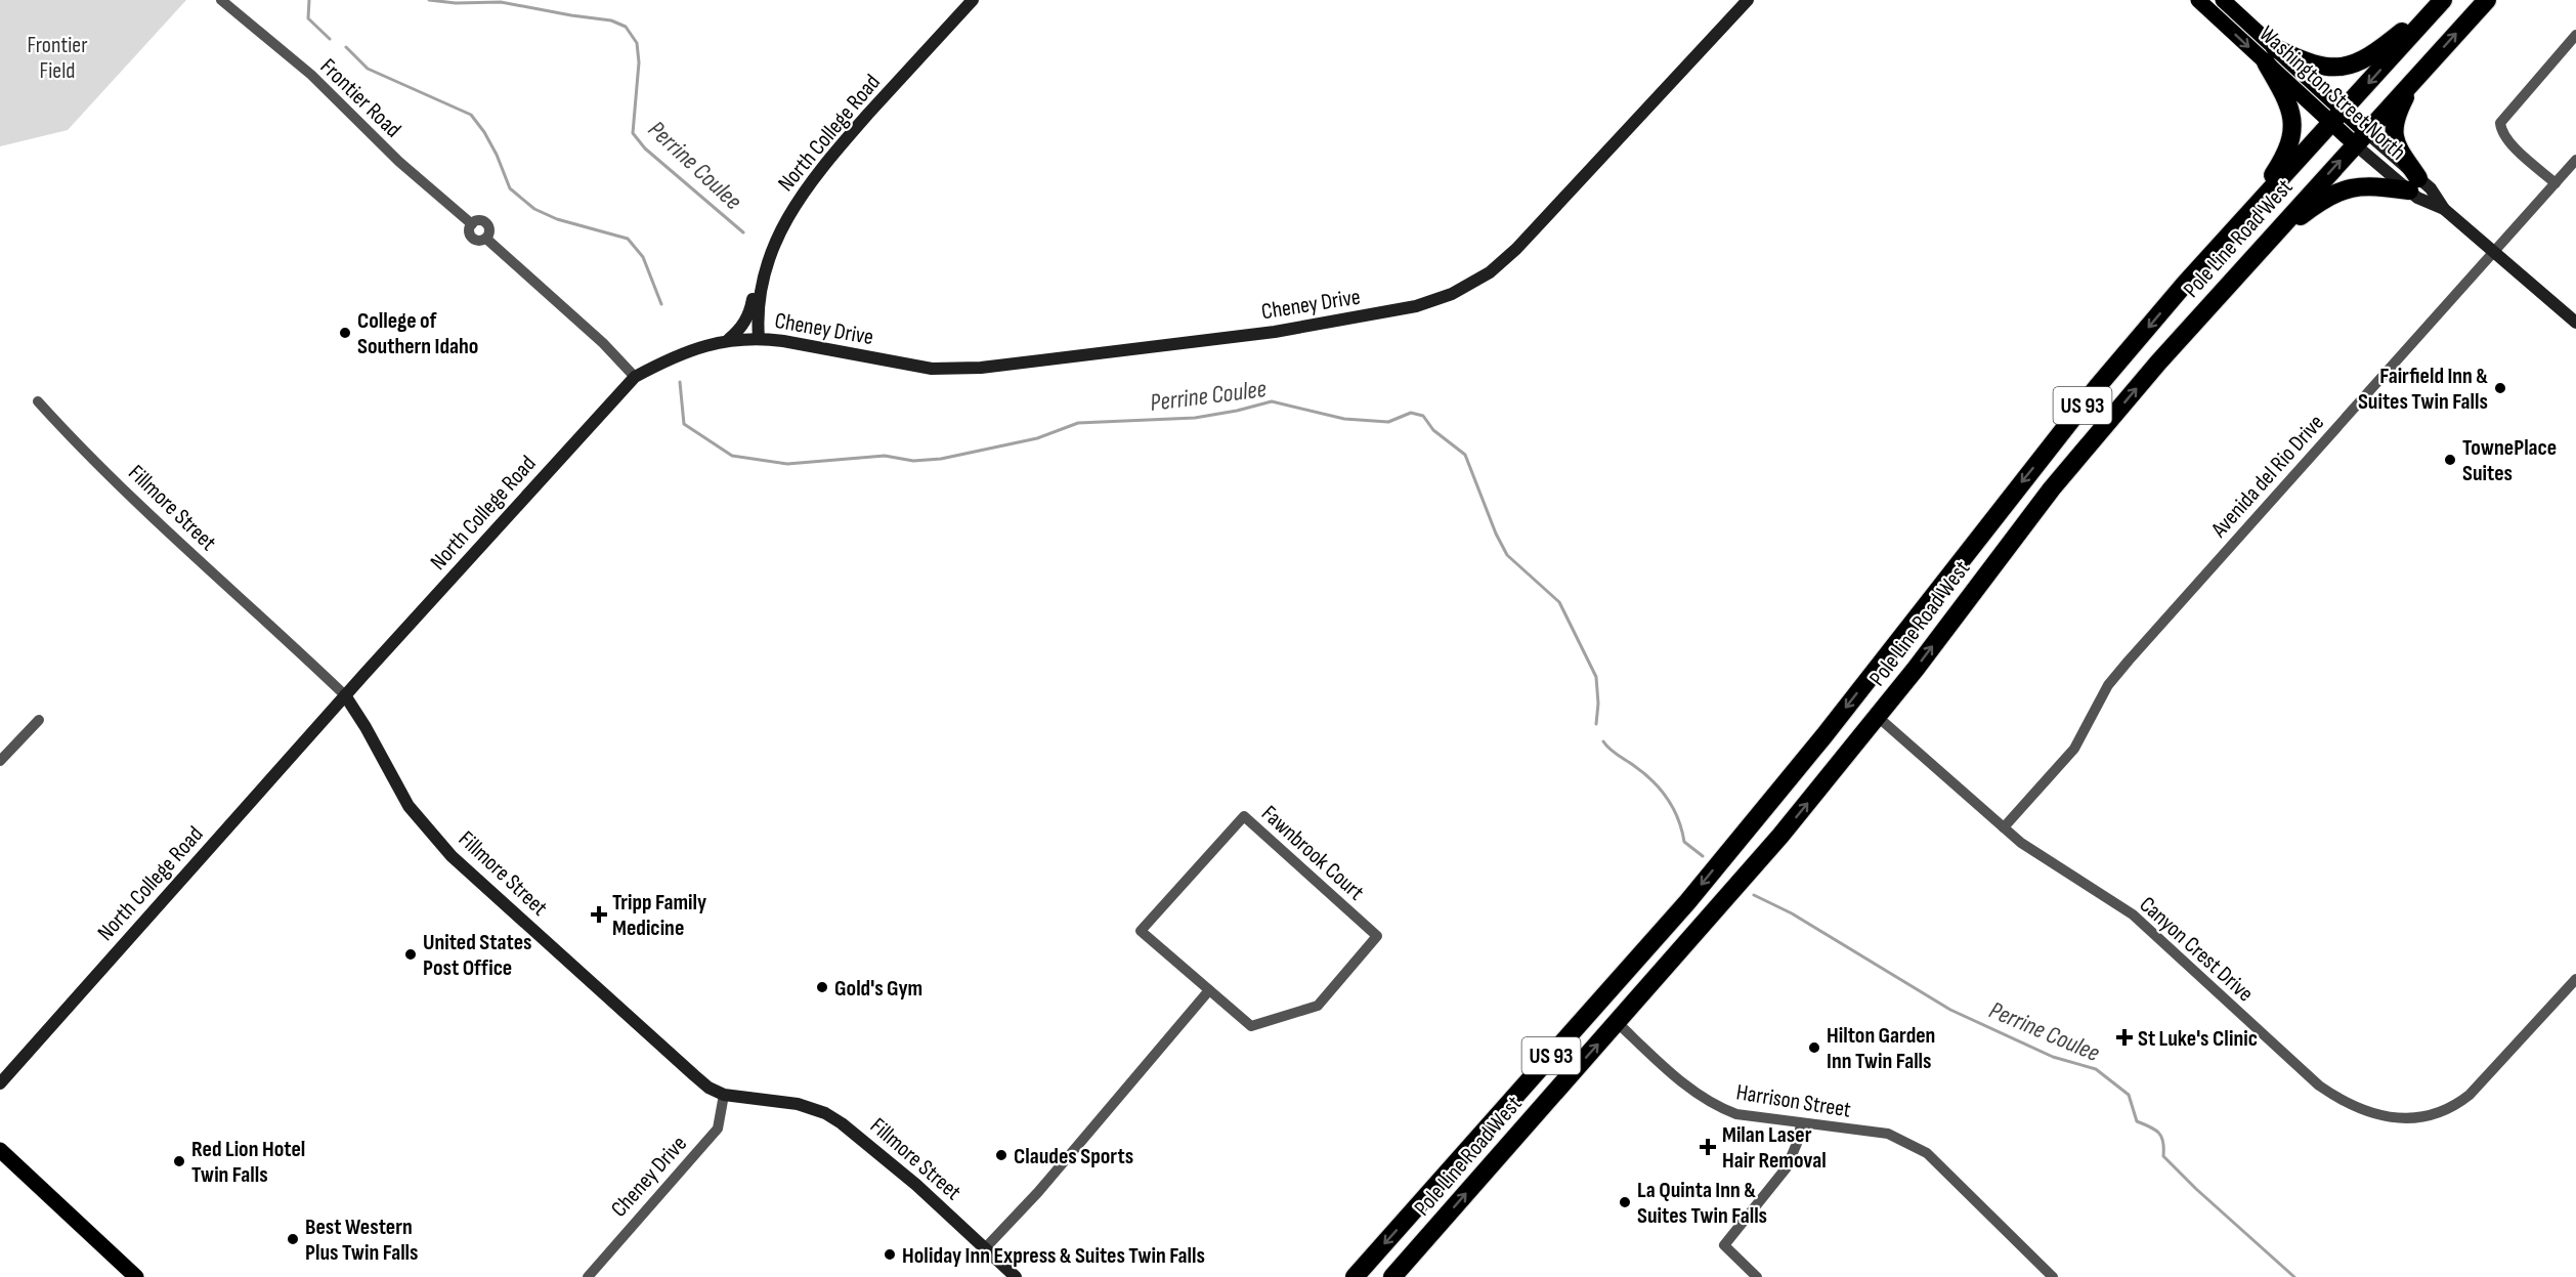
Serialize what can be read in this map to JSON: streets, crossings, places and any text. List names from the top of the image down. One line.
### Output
{"streets":{"highway":["Pole Line Road West","US 93"],"main road":["Washington Street North","North College Road","Cheney Drive","Fillmore Street"],"street":["Frontier Road","Avenida del Rio Drive","Fawnbrook Court","Canyon Crest Drive","Harrison Street"]},"crossings":[["Washington Street North","Pole Line Road West"],["Washington Street North","Avenida del Rio Drive"],["Frontier Road","North College Road"],["North College Road","Cheney Drive"],["North College Road","Fillmore Street"],["Pole Line Road West","Canyon Crest Drive"],["Pole Line Road West","Harrison Street"],["Cheney Drive","Fillmore Street"],["Avenida del Rio Drive","Canyon Crest Drive"]],"water":["Perrine Coulee"],"parks":["Frontier Field"],"places":{"other":["College of Southern Idaho","Fairfield Inn & Suites Twin Falls","TownePlace Suites","United States Post Office","Gold's Gym","Hilton Garden Inn Twin Falls","Claudes Sports","Red Lion Hotel Twin Falls","La Quinta Inn & Suites Twin Falls","Best Western Plus Twin Falls","Holiday Inn Express & Suites Twin Falls"],"health":["Tripp Family Medicine","St Luke's Clinic","Milan Laser Hair Removal"]}}
